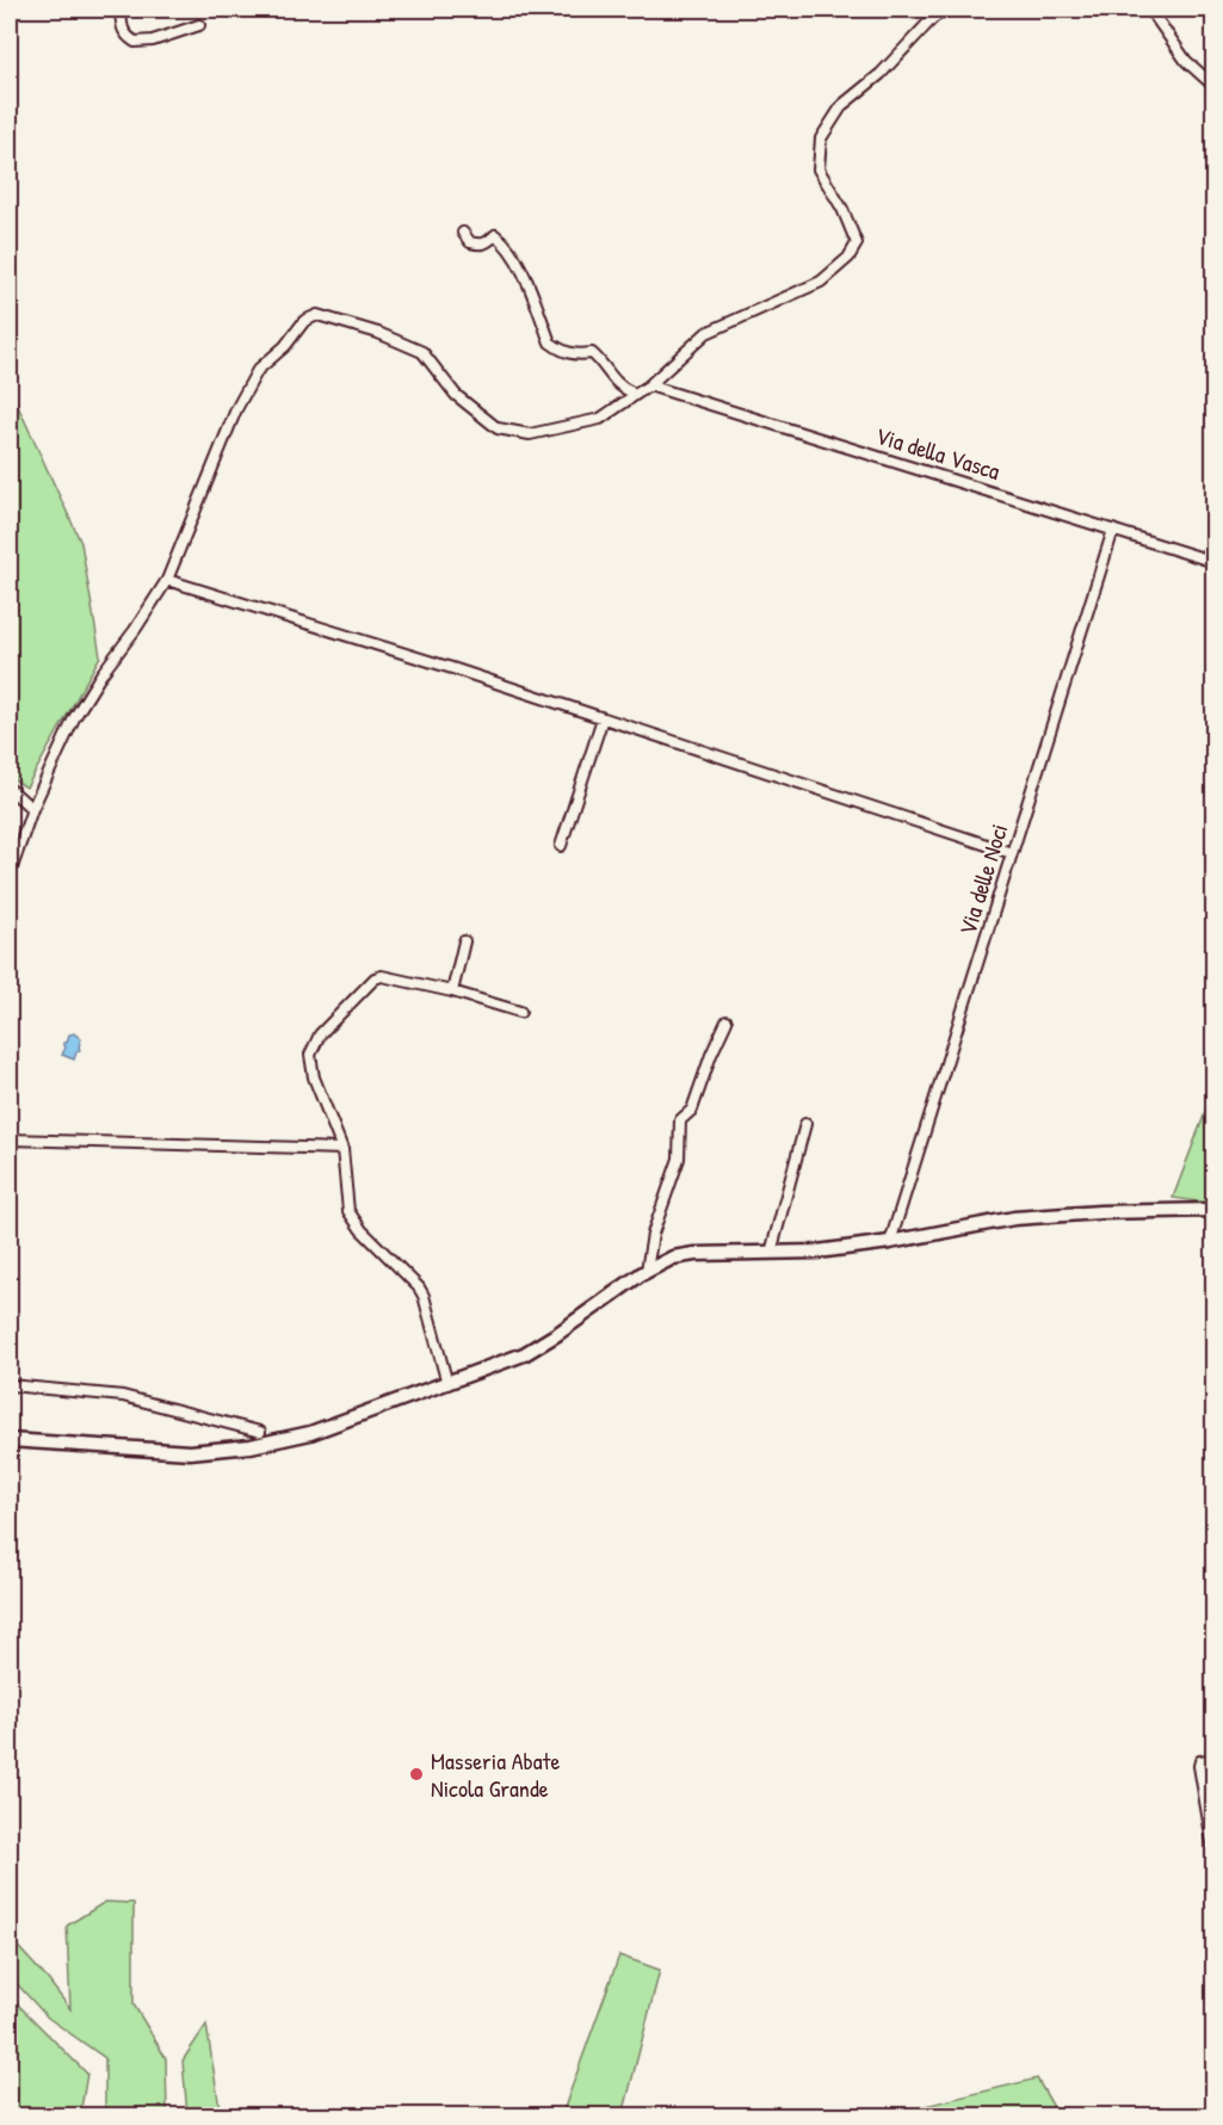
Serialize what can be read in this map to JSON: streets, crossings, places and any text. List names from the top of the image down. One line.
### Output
{"streets":{"street":["Via della Vasca","Via delle Noci"]},"crossings":[["Via della Vasca","Via delle Noci"]],"places":["Masseria Abate Nicola Grande"]}
